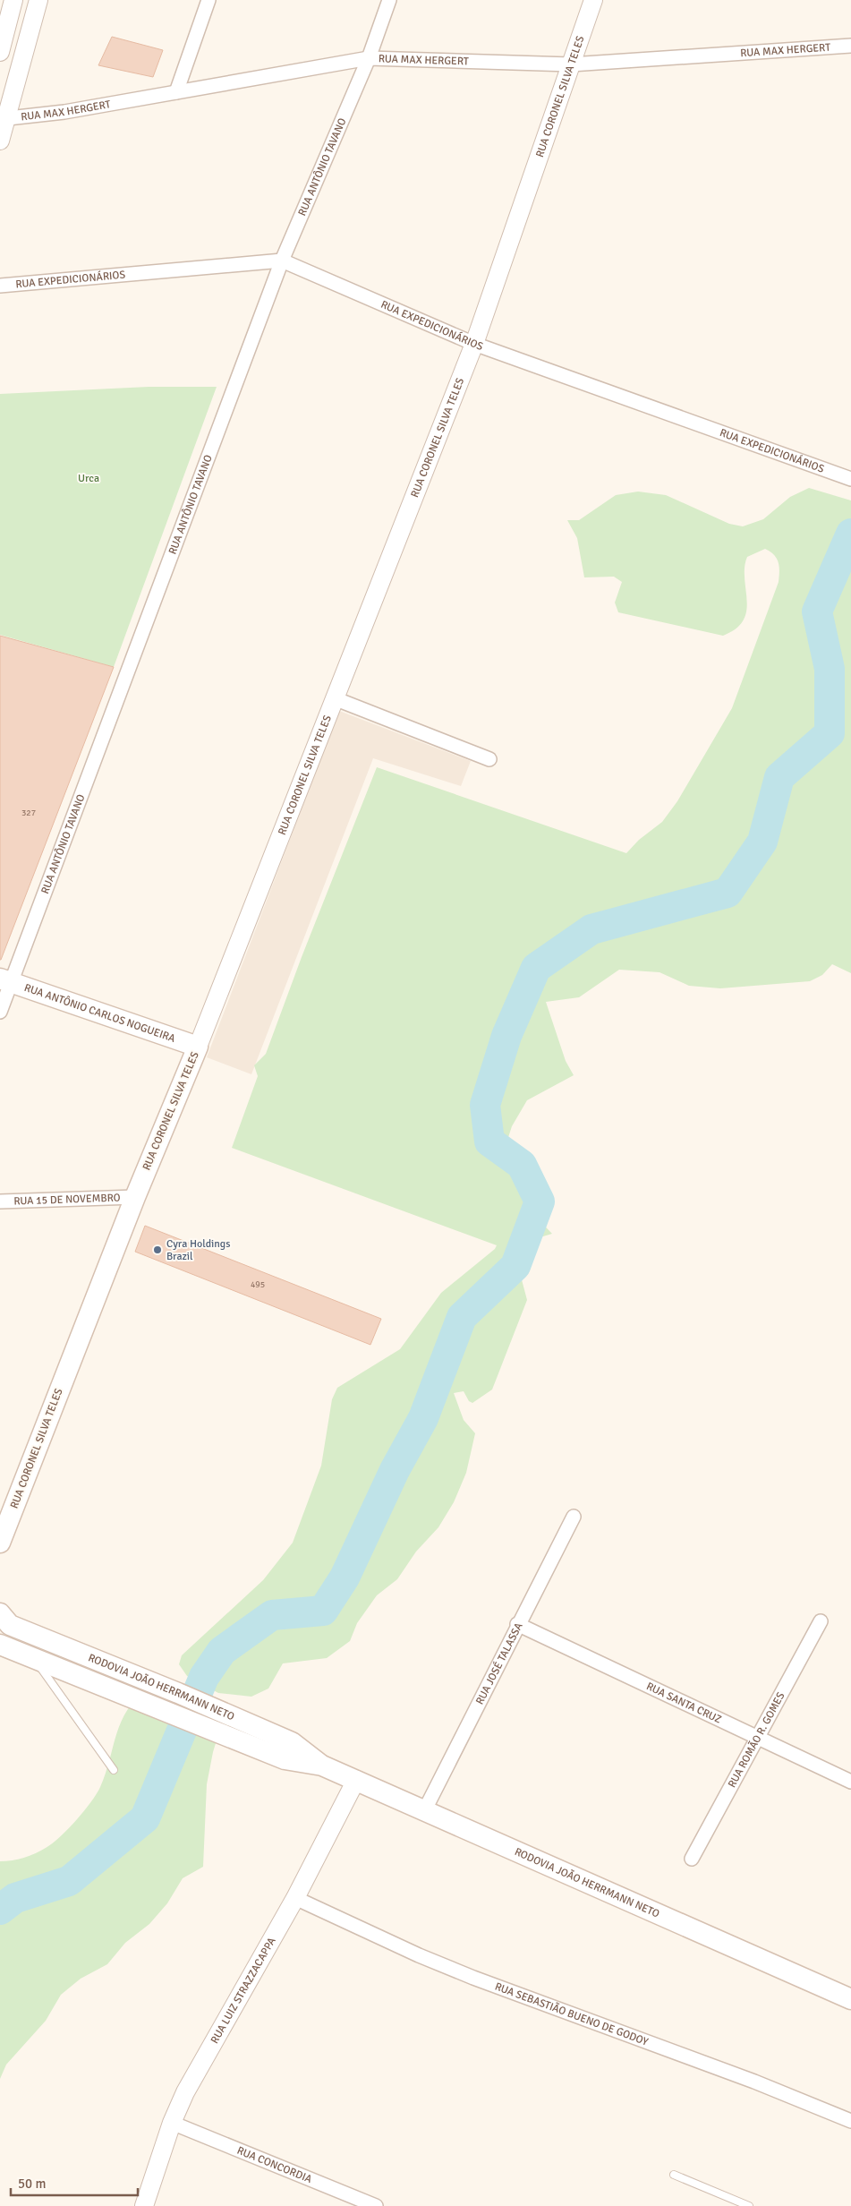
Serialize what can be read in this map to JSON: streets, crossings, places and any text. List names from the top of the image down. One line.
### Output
{"streets":{"main road":["RUA CORONEL SILVA TELES","RUA ANTÔNIO CARLOS NOGUEIRA","RODOVIA JOÃO HERRMANN NETO"],"street":["RUA MAX HERGERT","RUA ANTÔNIO TAVANO","RUA EXPEDICIONÁRIOS","RUA 15 DE NOVEMBRO","RUA JOSÉ TALASSA","RUA SANTA CRUZ","RUA ROMÃO R. GOMES","RUA LUIZ STRAZZACAPPA","RUA SEBASTIÃO BUENO DE GODOY","RUA CONCORDIA"]},"crossings":[["RUA MAX HERGERT","RUA CORONEL SILVA TELES"],["RUA MAX HERGERT","RUA ANTÔNIO TAVANO"],["RUA CORONEL SILVA TELES","RUA EXPEDICIONÁRIOS"],["RUA CORONEL SILVA TELES","RUA ANTÔNIO CARLOS NOGUEIRA"],["RUA CORONEL SILVA TELES","RUA 15 DE NOVEMBRO"],["RUA ANTÔNIO TAVANO","RUA EXPEDICIONÁRIOS"],["RUA ANTÔNIO TAVANO","RUA ANTÔNIO CARLOS NOGUEIRA"],["RUA JOSÉ TALASSA","RODOVIA JOÃO HERRMANN NETO"],["RUA JOSÉ TALASSA","RUA SANTA CRUZ"],["RODOVIA JOÃO HERRMANN NETO","RUA LUIZ STRAZZACAPPA"],["RUA SANTA CRUZ","RUA ROMÃO R. GOMES"],["RUA LUIZ STRAZZACAPPA","RUA SEBASTIÃO BUENO DE GODOY"],["RUA LUIZ STRAZZACAPPA","RUA CONCORDIA"]],"parks":["Urca"],"places":["Cyra Holdings Brazil"],"house_numbers":["327","495"],"scale_bar":"50 m"}
